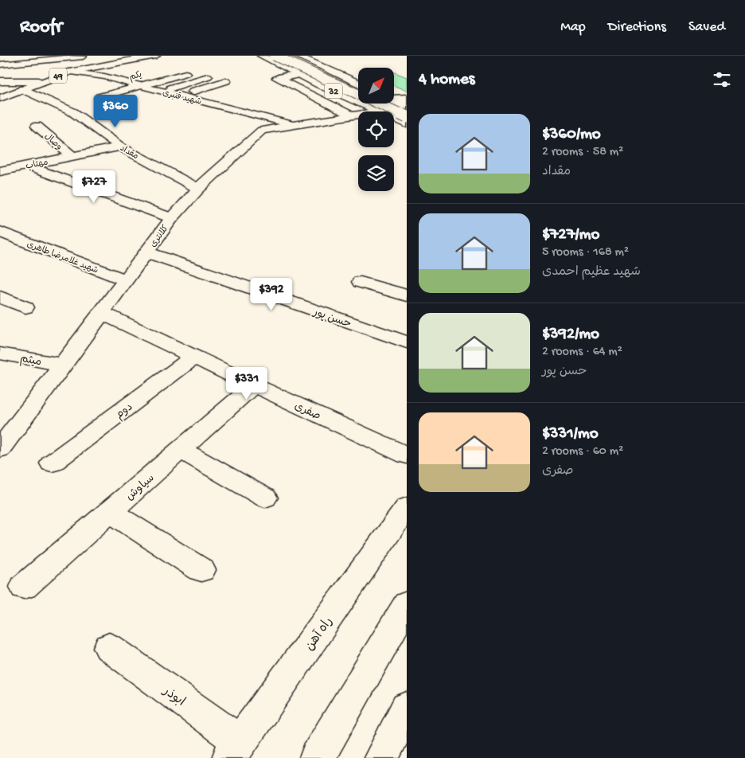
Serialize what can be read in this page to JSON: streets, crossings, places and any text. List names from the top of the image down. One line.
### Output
{"streets":{"main road":["یکم","49","32","شهید قنبری","وصال","مقداد","مهتاب","کلانتری","شهید غلامرضا طاهری","حسن پور","میثم","دوم","صفری","سیاوش","راه آهن","ابوذر"]},"crossings":[["یکم","شهید قنبری"],["49","شهید قنبری"],["49","مقداد"],["32","کلانتری"],["شهید قنبری","کلانتری"],["وصال","مهتاب"],["مقداد","مهتاب"],["مقداد","کلانتری"],["کلانتری","شهید غلامرضا طاهری"],["کلانتری","حسن پور"],["کلانتری","میثم"],["کلانتری","صفری"],["دوم","صفری"],["صفری","سیاوش"],["راه آهن","ابوذر"]],"north":"top right","page":{"header":"Roofr","nav":["Map","Directions","Saved"],"heading":"4 homes","price":["$360","$727","$392","$331"],"list":[{"name":"$360/mo","note":"2 rooms · 58 m² · مقداد"},{"name":"$727/mo","note":"5 rooms · 168 m² · شهید عظیم احمدی"},{"name":"$392/mo","note":"2 rooms · 64 m² · حسن پور"},{"name":"$331/mo","note":"2 rooms · 60 m² · صفری"}]}}
